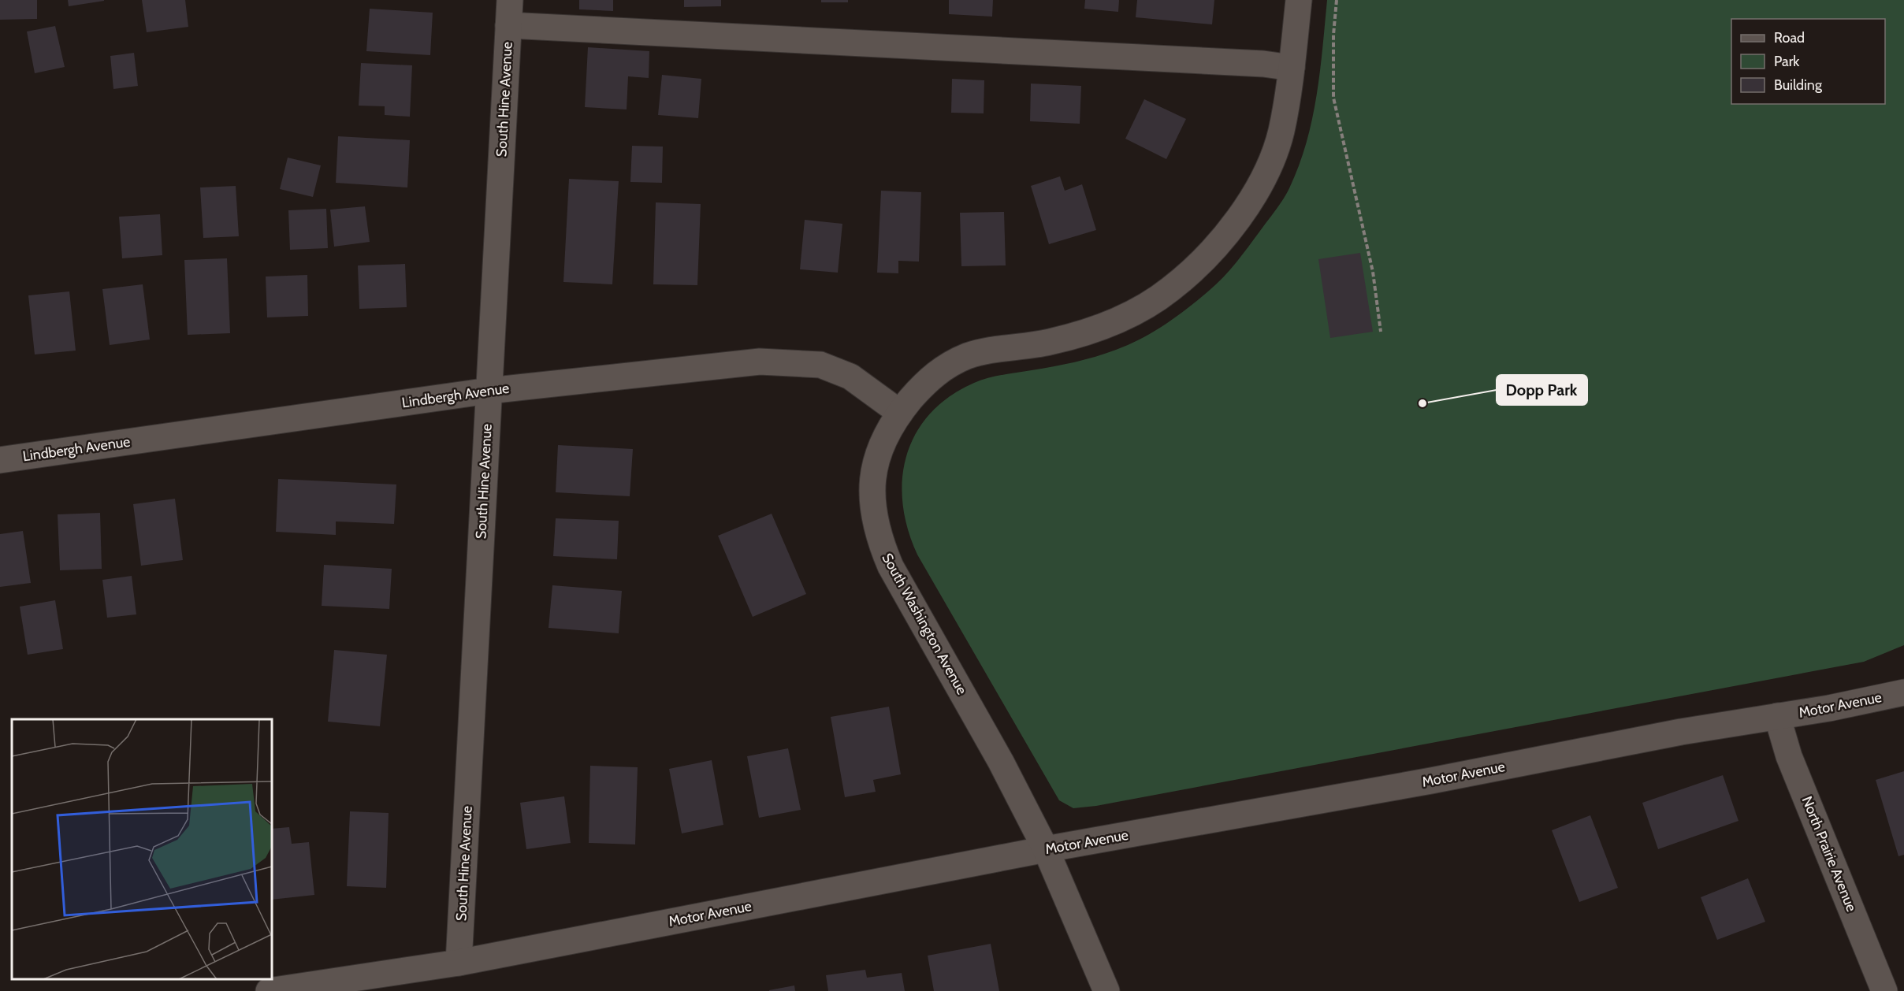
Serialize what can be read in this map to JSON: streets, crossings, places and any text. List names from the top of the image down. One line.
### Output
{"streets":{"street":["South Hine Avenue","Lindbergh Avenue","South Washington Avenue","Motor Avenue","North Prairie Avenue"]},"crossings":[["South Hine Avenue","Lindbergh Avenue"],["South Hine Avenue","Motor Avenue"],["Lindbergh Avenue","South Washington Avenue"],["South Washington Avenue","Motor Avenue"],["Motor Avenue","North Prairie Avenue"]],"places":["Dopp Park"],"legend":["Road","Park","Building"]}
